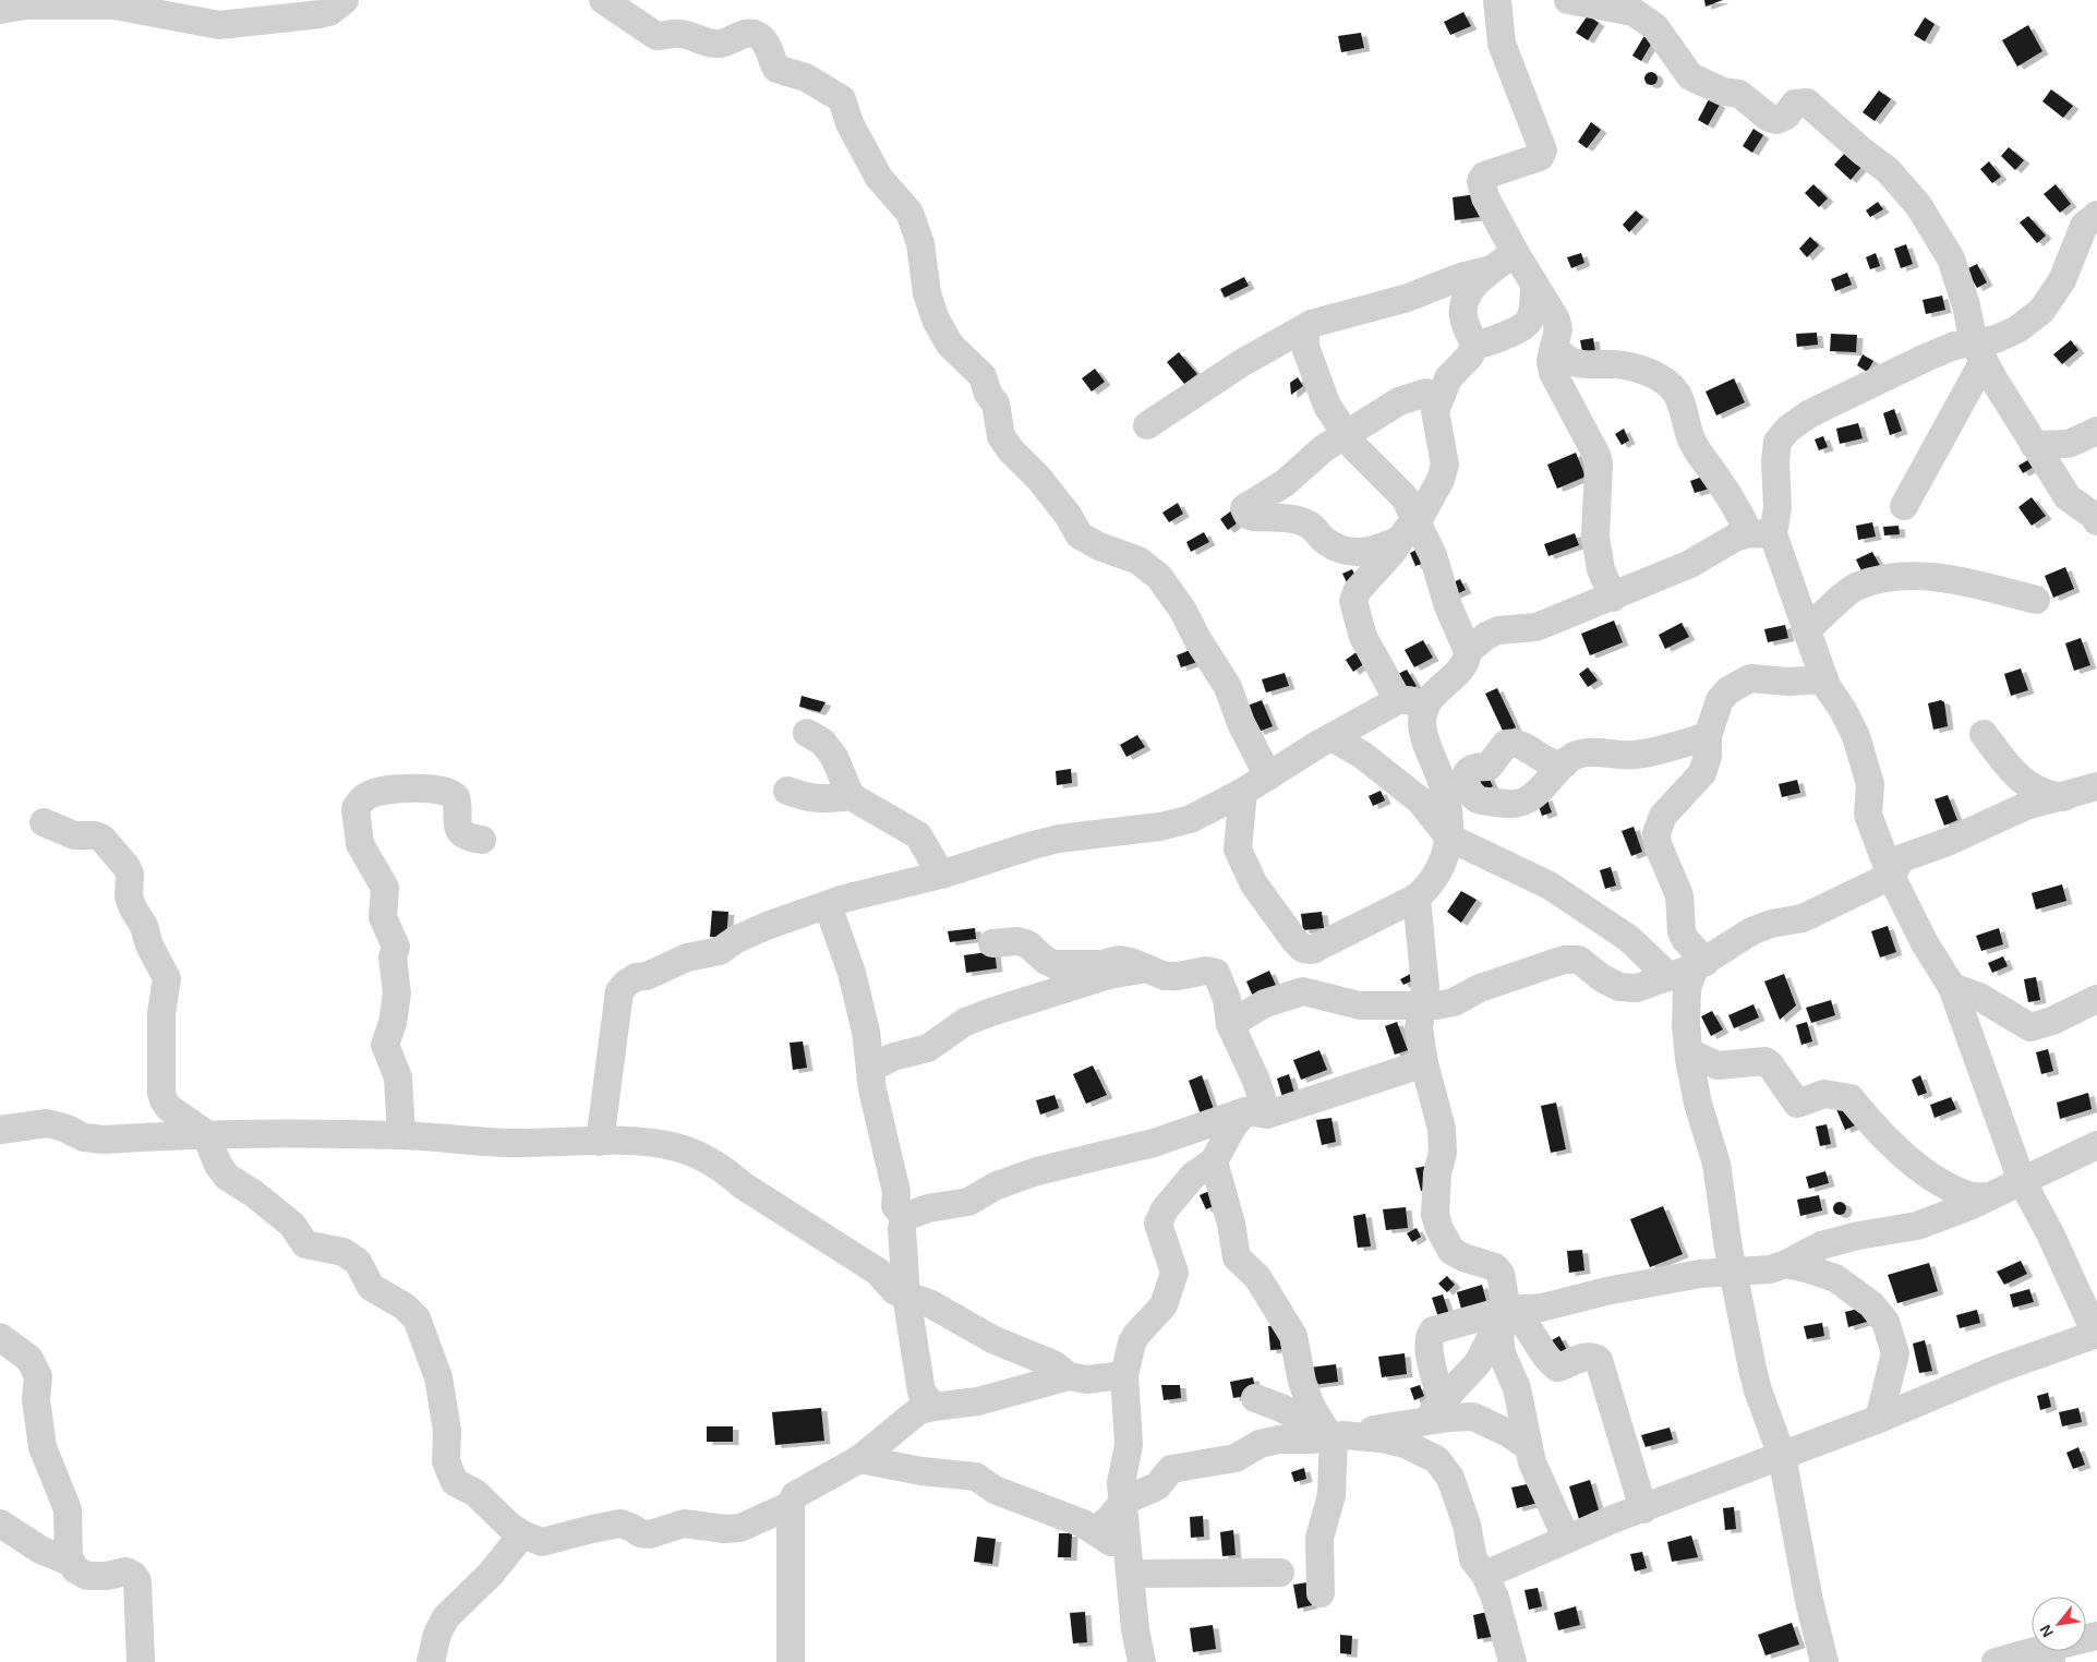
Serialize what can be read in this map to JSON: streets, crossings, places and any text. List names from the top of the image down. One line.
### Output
{"north":"bottom left"}
